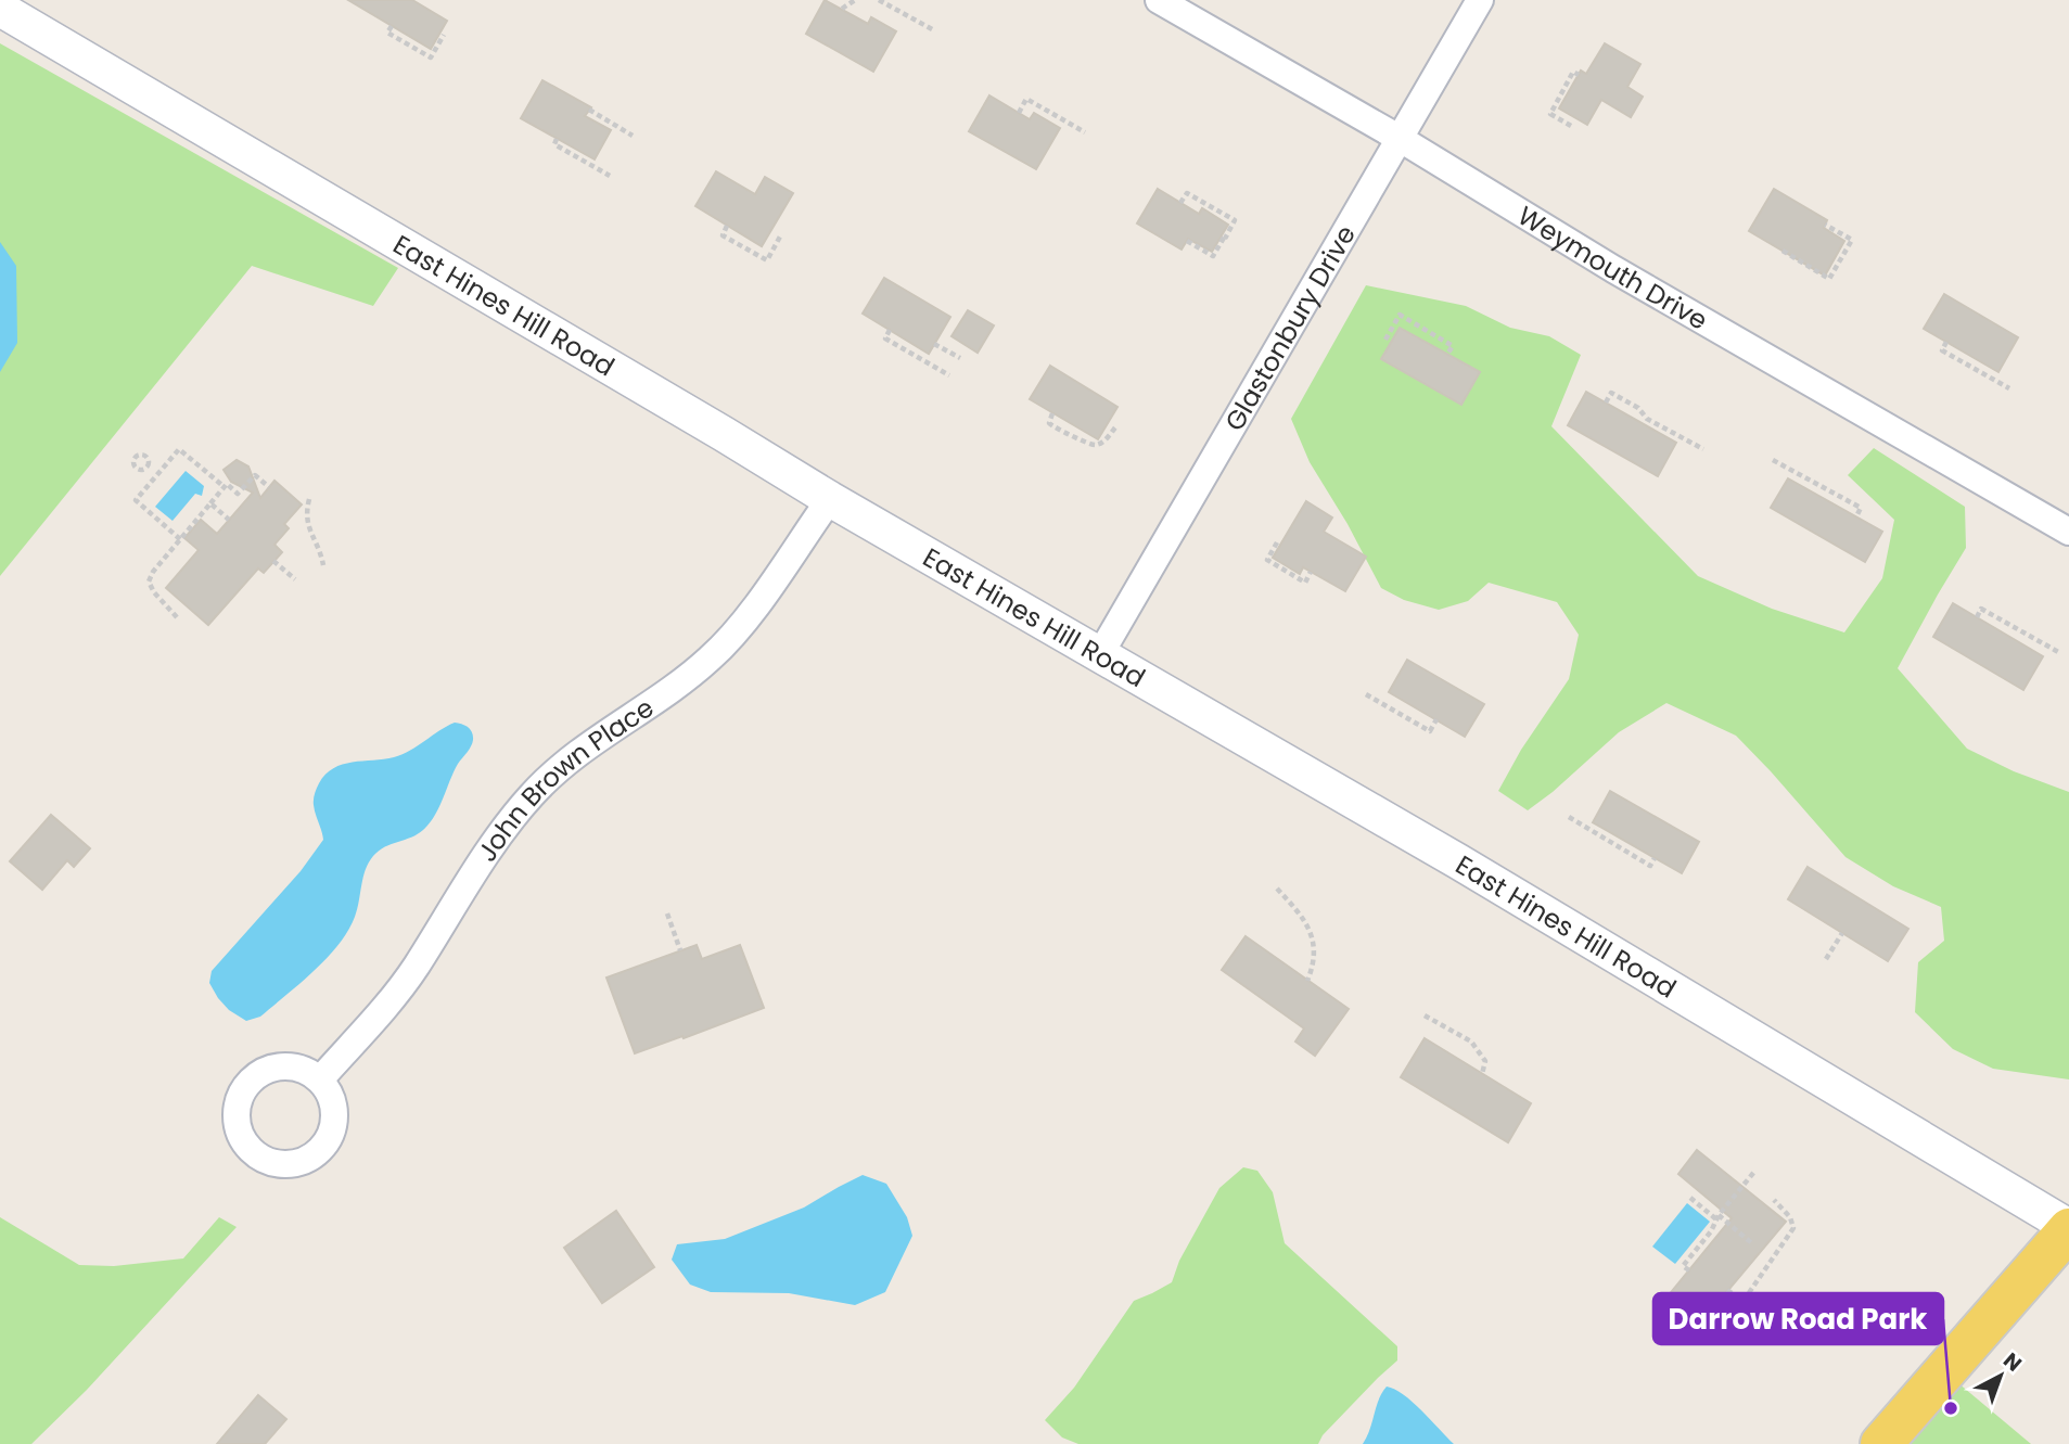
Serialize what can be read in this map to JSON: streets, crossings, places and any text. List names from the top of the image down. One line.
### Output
{"streets":{"street":["Weymouth Drive","East Hines Hill Road","Glastonbury Drive","John Brown Place"]},"crossings":[["Weymouth Drive","Glastonbury Drive"],["East Hines Hill Road","Glastonbury Drive"],["East Hines Hill Road","John Brown Place"]],"places":["Darrow Road Park"],"north":"top right"}
